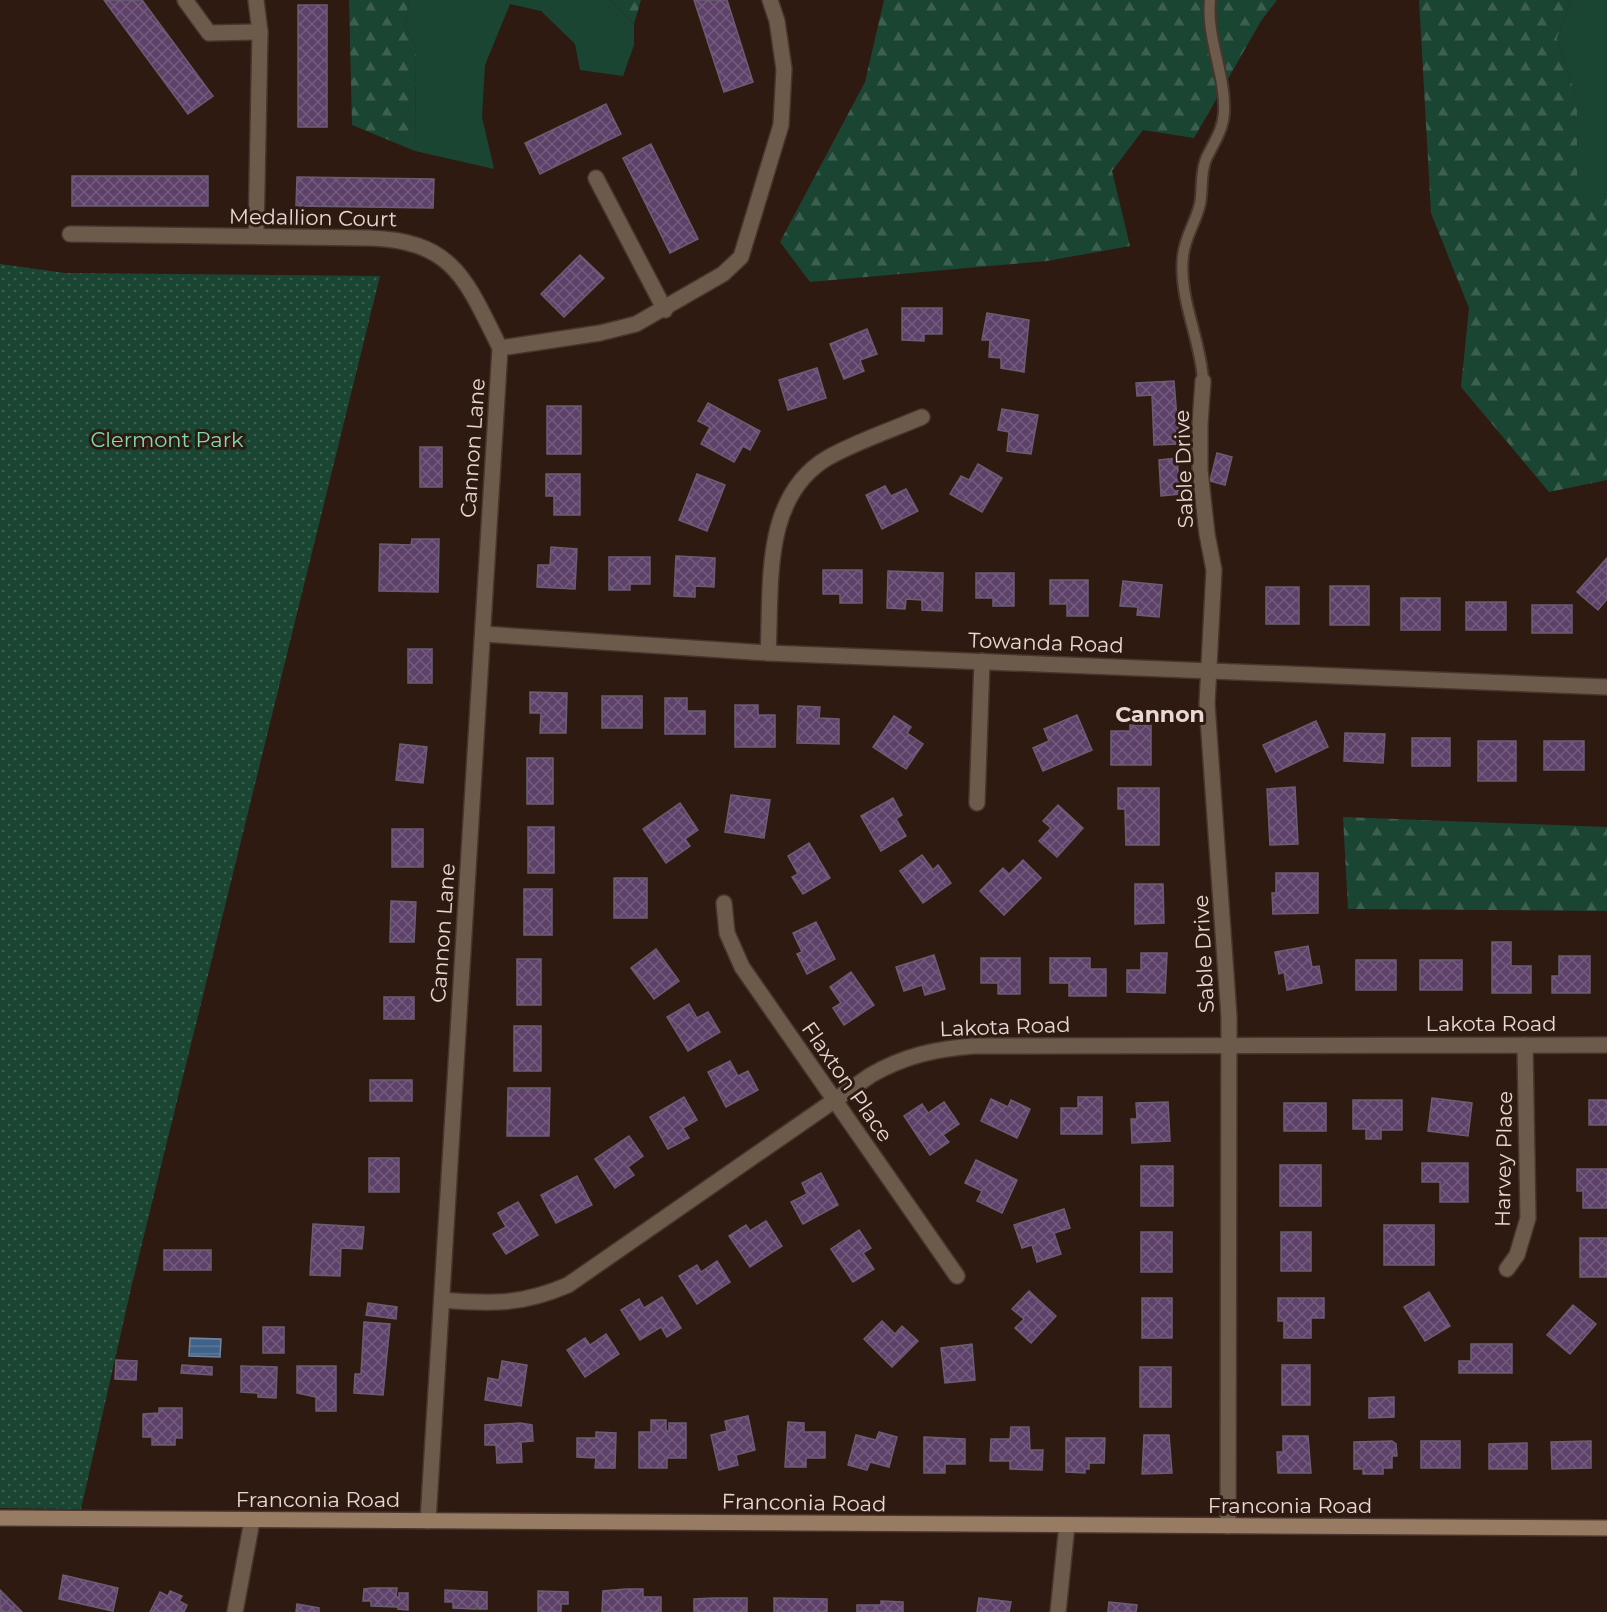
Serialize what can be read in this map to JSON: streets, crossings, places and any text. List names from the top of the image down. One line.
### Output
{"streets":{"main road":["Franconia Road"],"street":["Medallion Court","Cannon Lane","Sable Drive","Towanda Road","Lakota Road","Flaxton Place","Harvey Place"]},"crossings":[["Medallion Court","Cannon Lane"],["Cannon Lane","Towanda Road"],["Cannon Lane","Lakota Road"],["Cannon Lane","Franconia Road"],["Sable Drive","Towanda Road"],["Sable Drive","Lakota Road"],["Sable Drive","Franconia Road"],["Lakota Road","Flaxton Place"],["Lakota Road","Harvey Place"]],"districts":["Cannon"],"parks":["Clermont Park"]}
